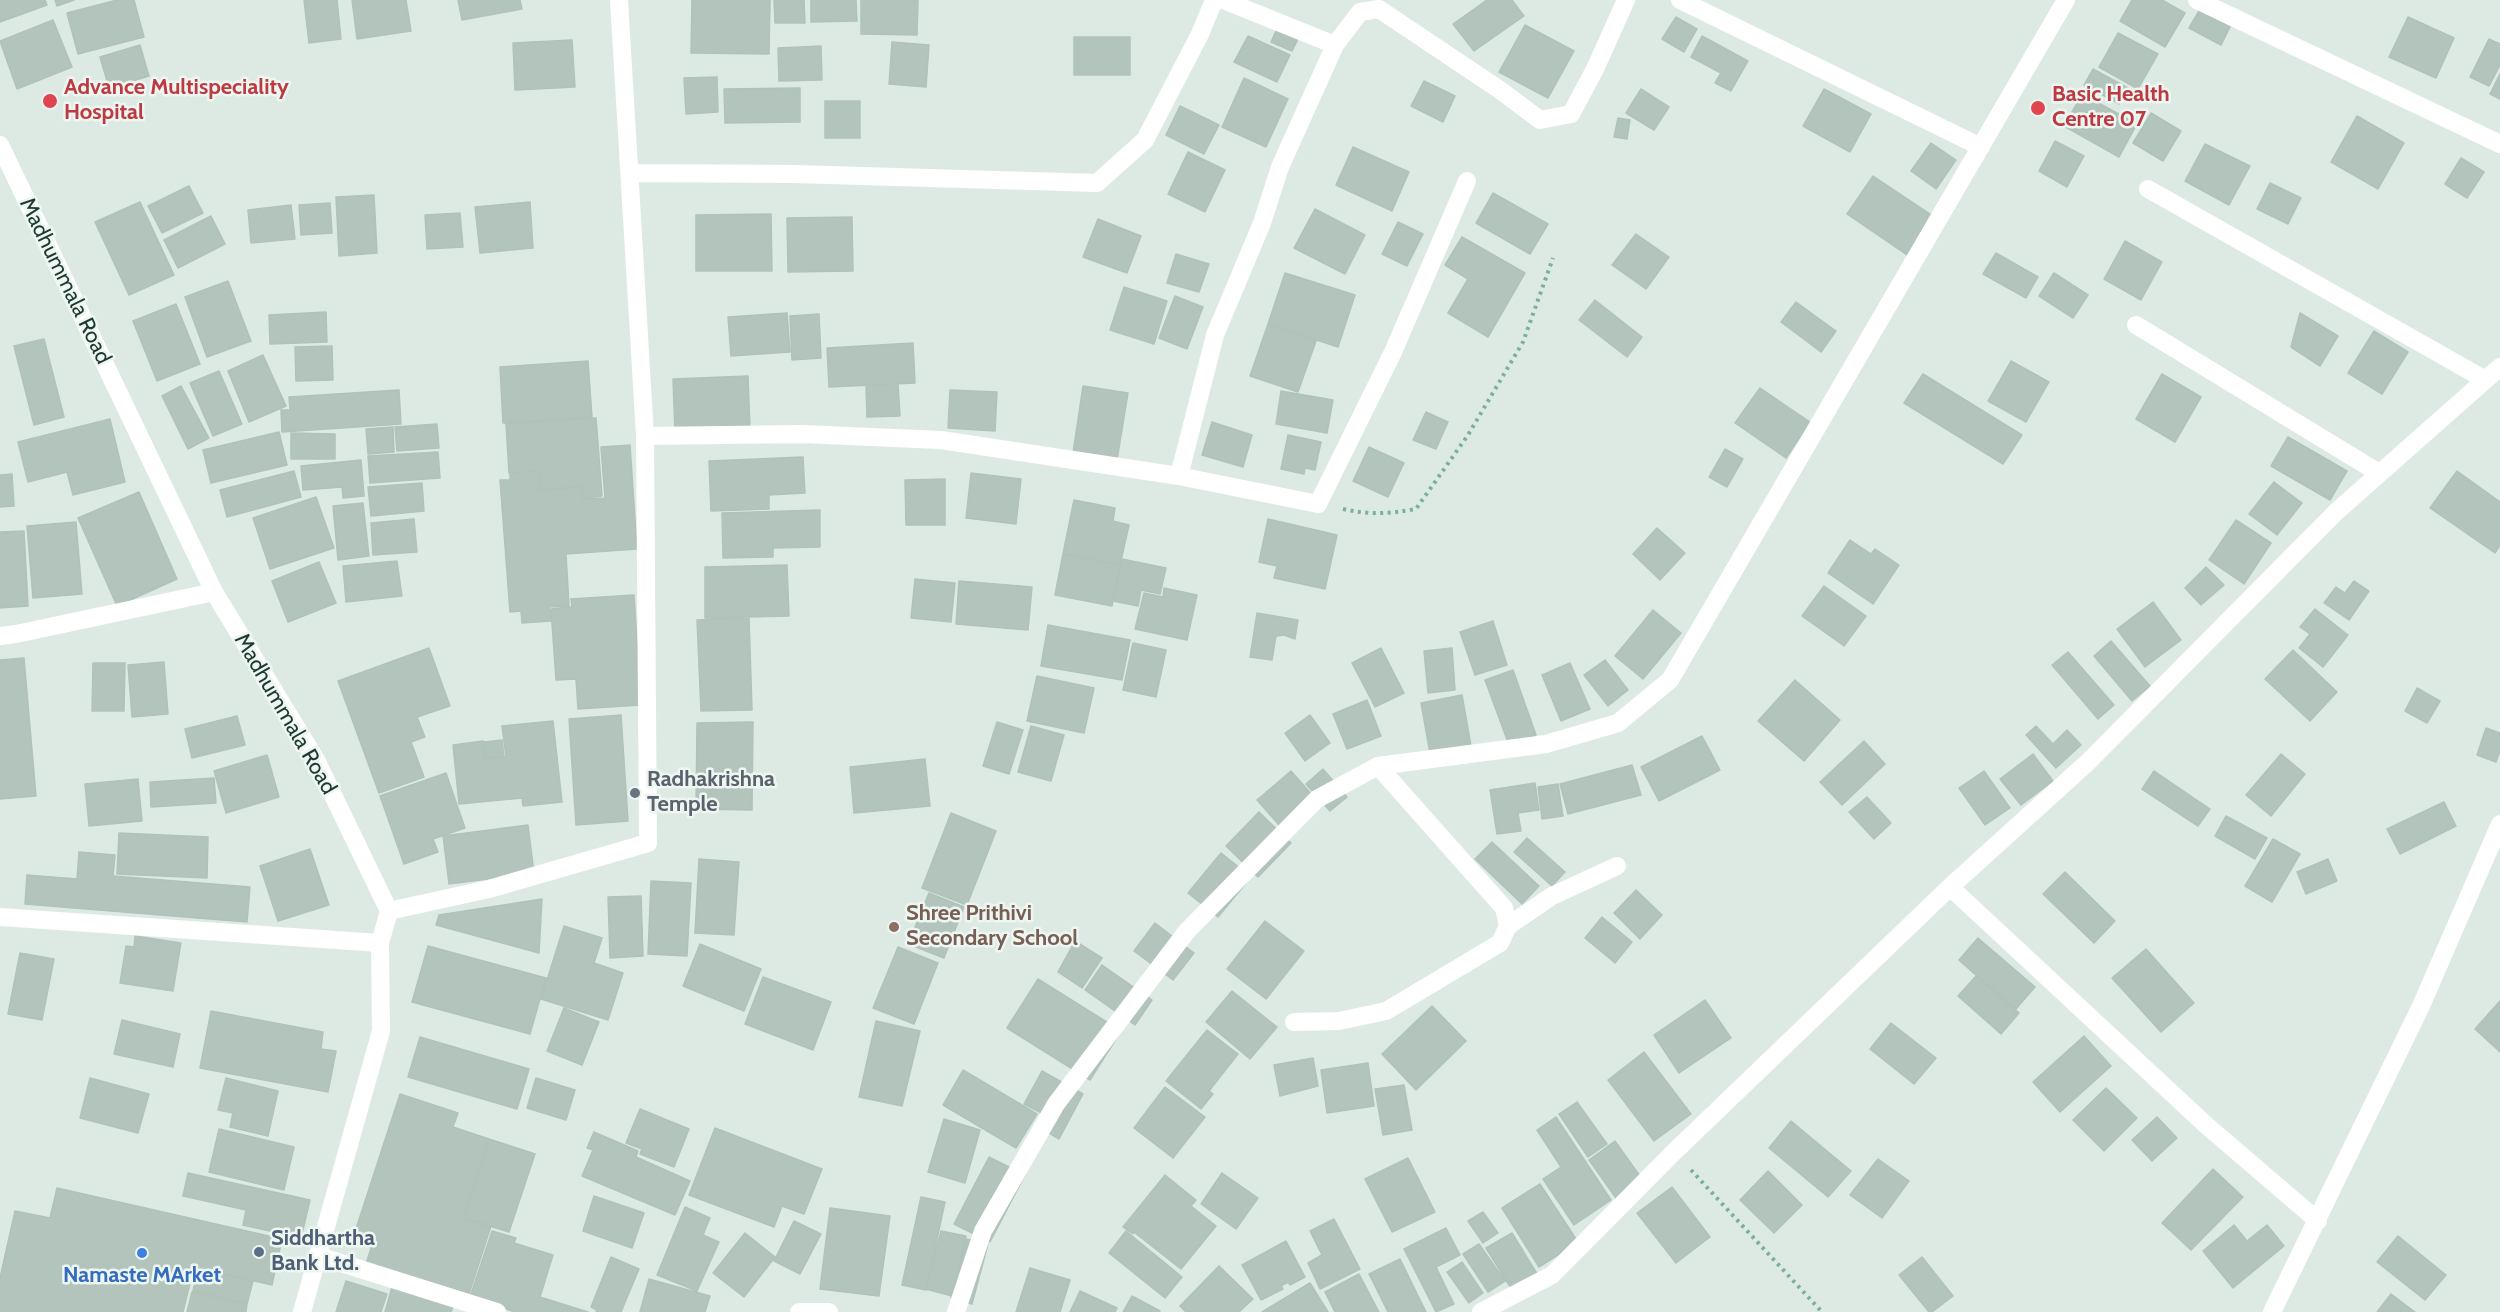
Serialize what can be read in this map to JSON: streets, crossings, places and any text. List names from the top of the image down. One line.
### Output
{"streets":{"street":["Madhummala Road"]},"places":["Advance Multispeciality Hospital","Basic Health Centre 07","Radhakrishna Temple","Shree Prithivi Secondary School","Siddhartha Bank Ltd.","Namaste MArket"]}
